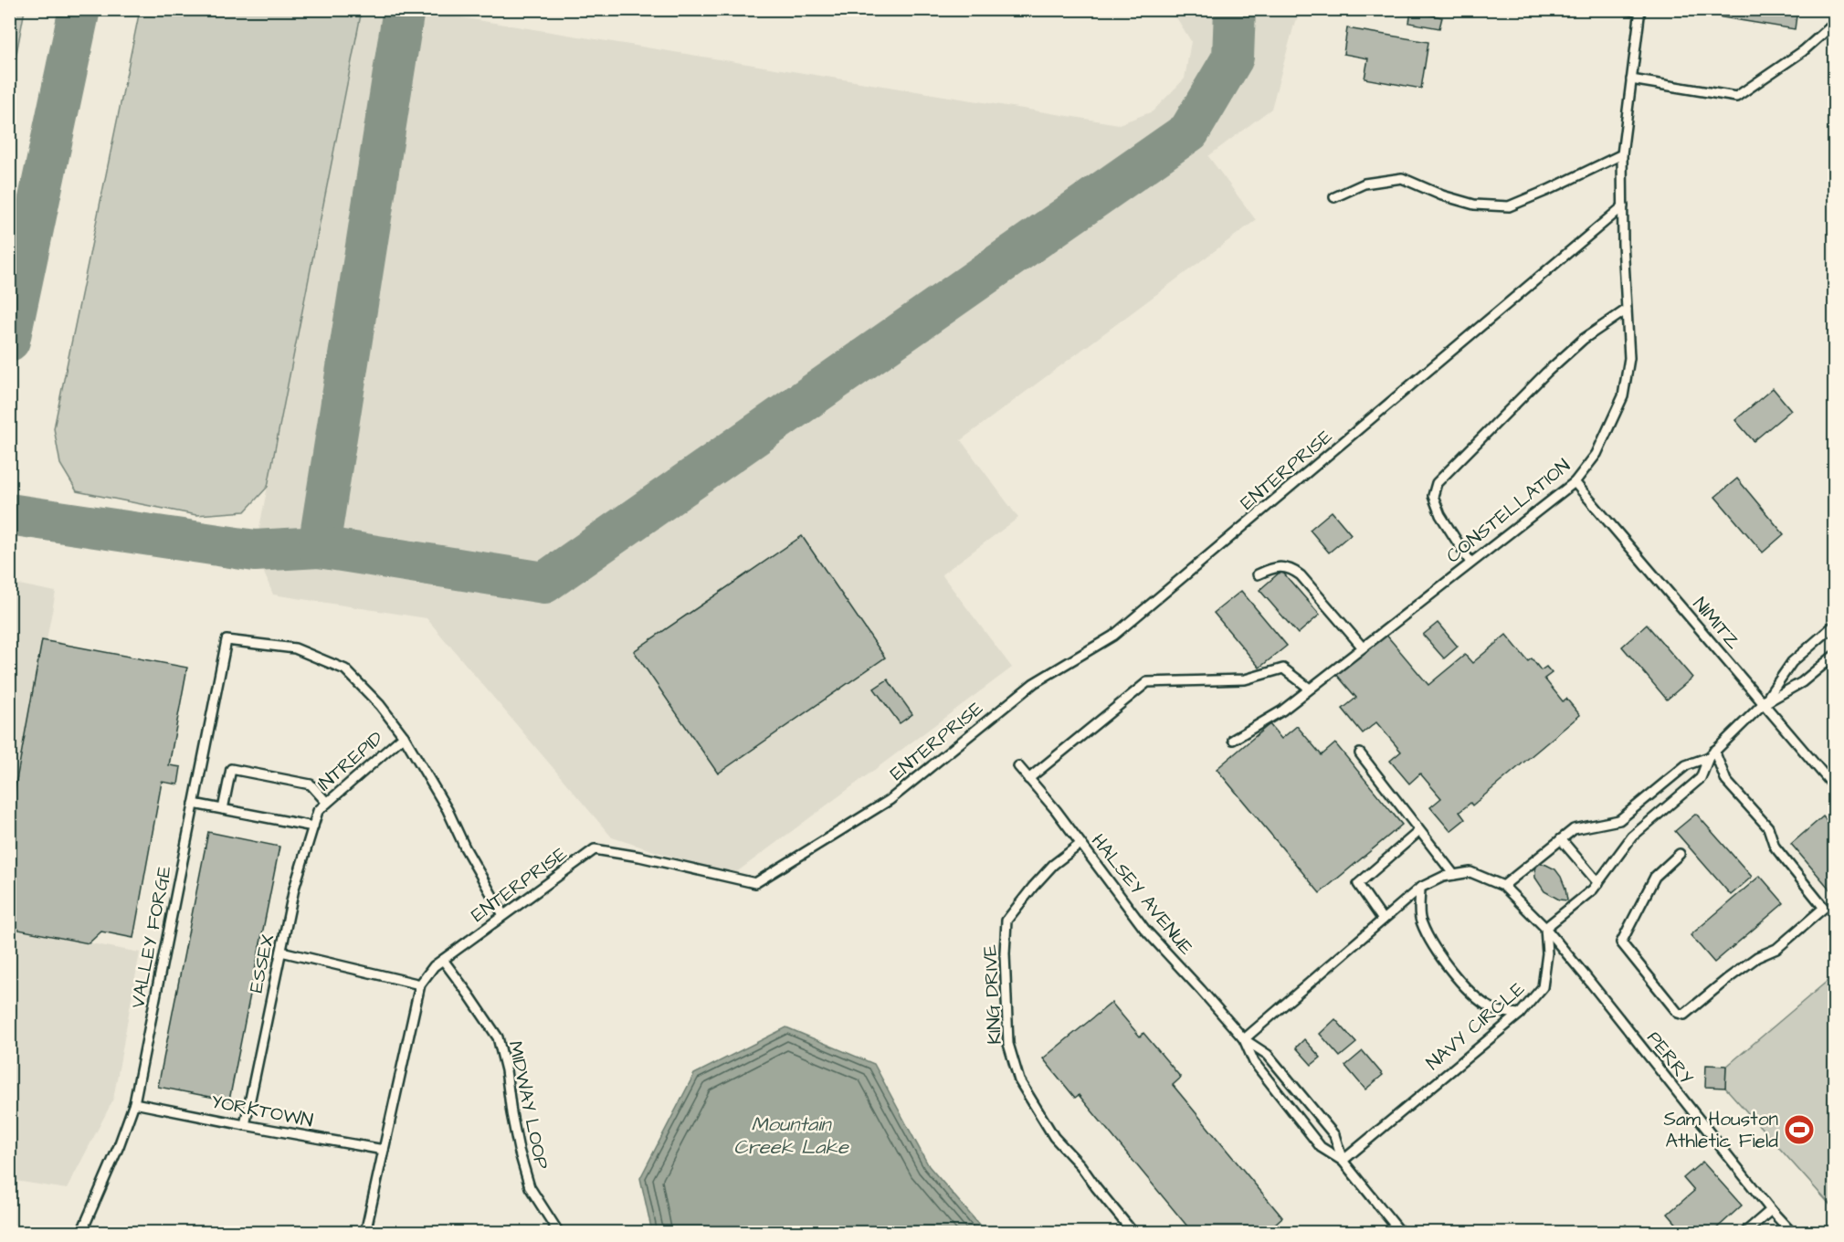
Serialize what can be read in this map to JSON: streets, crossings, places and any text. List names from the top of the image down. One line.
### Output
{"streets":{"lane":["ENTERPRISE","CONSTELLATION","NIMITZ","INTREPID","HALSEY AVENUE","VALLEY FORGE","ESSEX","KING DRIVE","NAVY CIRCLE","PERRY","MIDWAY LOOP","YORKTOWN"]},"crossings":[["ENTERPRISE","CONSTELLATION"],["ENTERPRISE","MIDWAY LOOP"],["ENTERPRISE","YORKTOWN"],["CONSTELLATION","NIMITZ"],["INTREPID","VALLEY FORGE"],["INTREPID","ESSEX"],["HALSEY AVENUE","KING DRIVE"],["HALSEY AVENUE","NAVY CIRCLE"],["VALLEY FORGE","YORKTOWN"],["ESSEX","YORKTOWN"],["NAVY CIRCLE","PERRY"]],"water":["Mountain Creek Lake"],"places":{"sports":["Sam Houston Athletic Field"]}}
